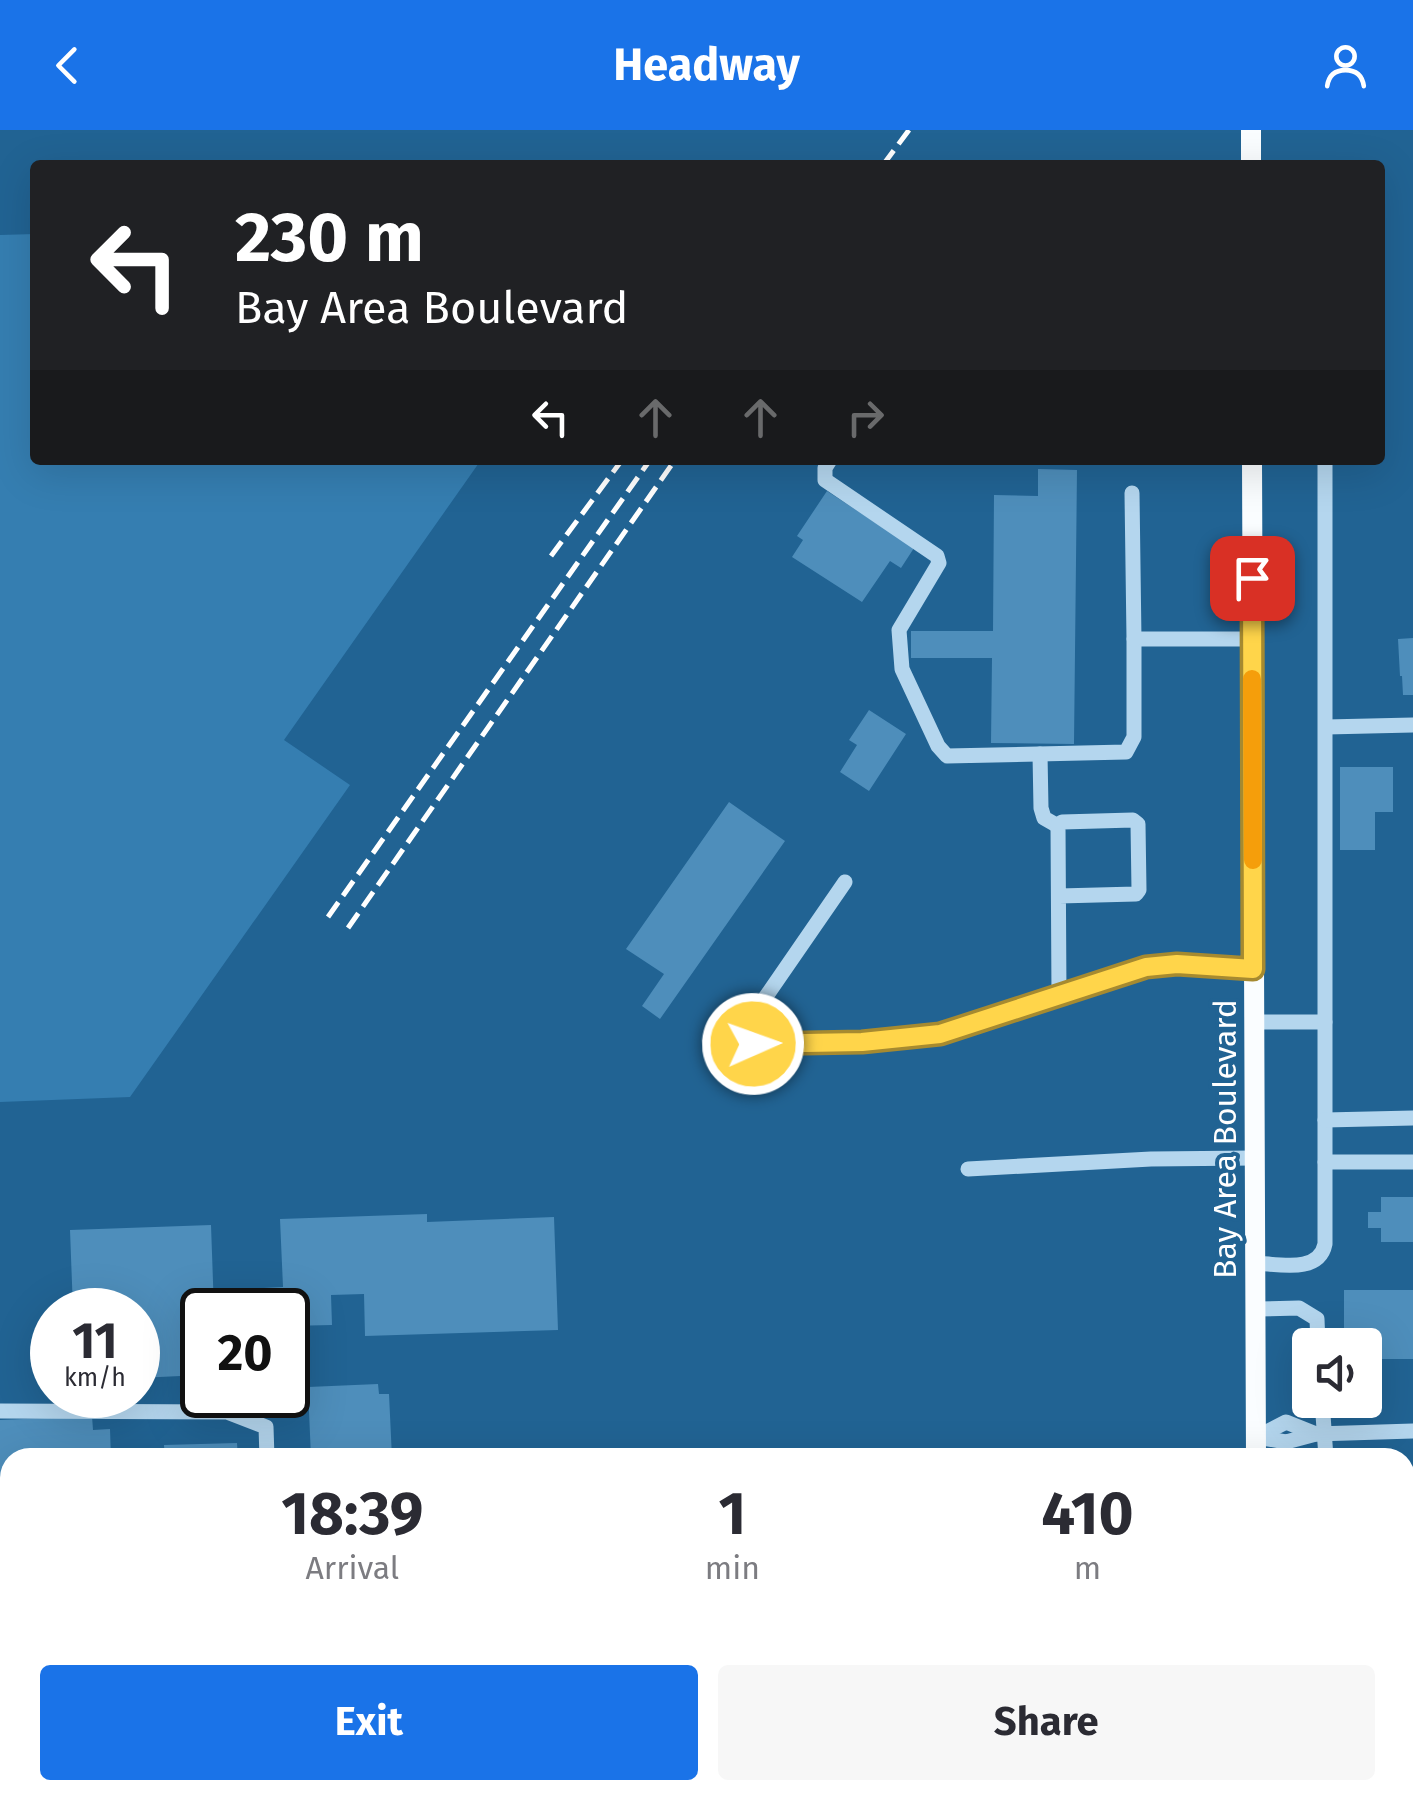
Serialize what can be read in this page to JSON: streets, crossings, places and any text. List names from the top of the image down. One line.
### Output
{"streets":{"main road":["Bay Area Boulevard"]},"page":{"header":"Headway","turn":["230 m","Bay Area Boulevard"],"speed":"11 km/h","limit":"20","eta":["18:39","Arrival","1","min","410","m"],"buttons":["Exit","Share"]}}
